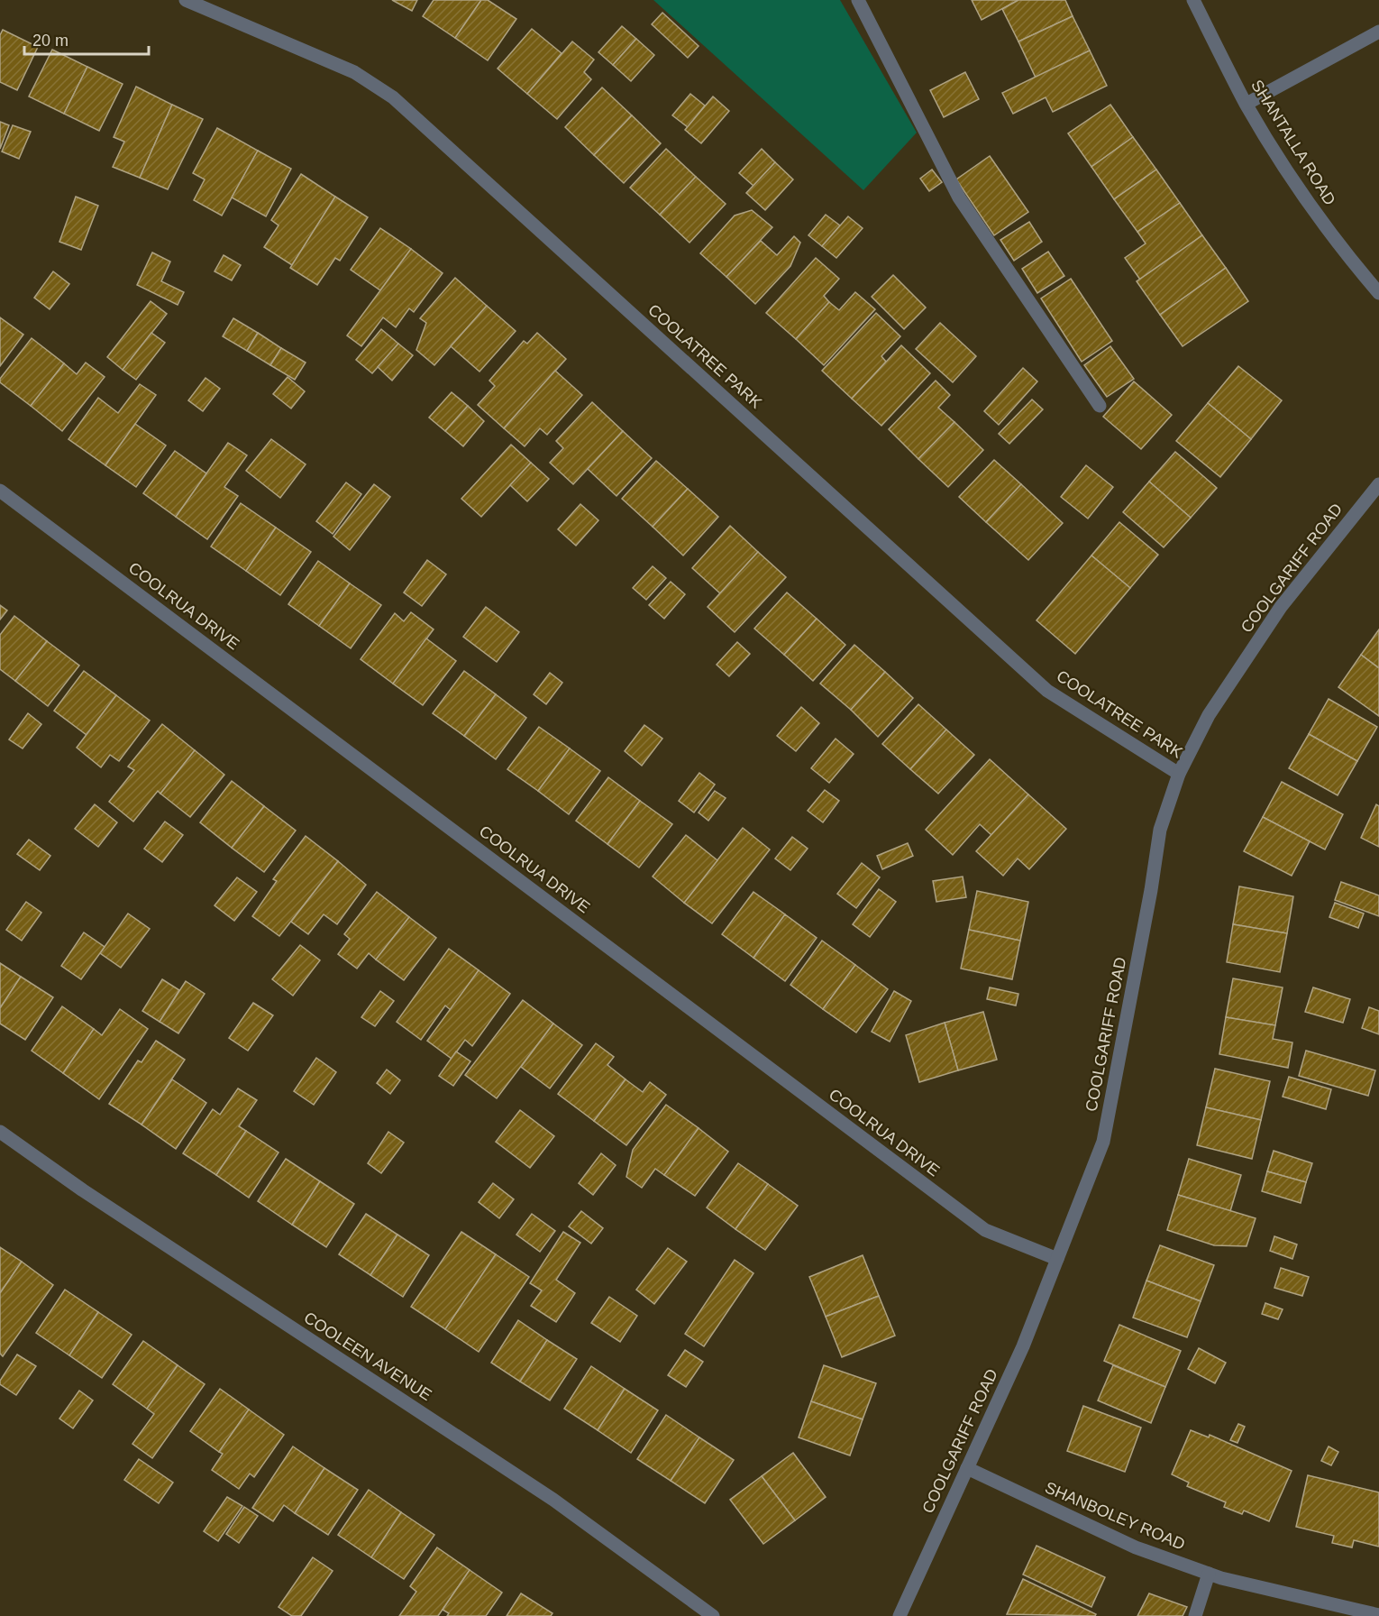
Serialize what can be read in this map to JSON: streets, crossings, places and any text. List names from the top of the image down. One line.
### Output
{"streets":{"street":["SHANTALLA ROAD","COOLATREE PARK","COOLGARIFF ROAD","COOLRUA DRIVE","COOLEEN AVENUE","SHANBOLEY ROAD"]},"crossings":[["COOLATREE PARK","COOLGARIFF ROAD"],["COOLGARIFF ROAD","COOLRUA DRIVE"],["COOLGARIFF ROAD","SHANBOLEY ROAD"]],"scale_bar":"20 m"}
